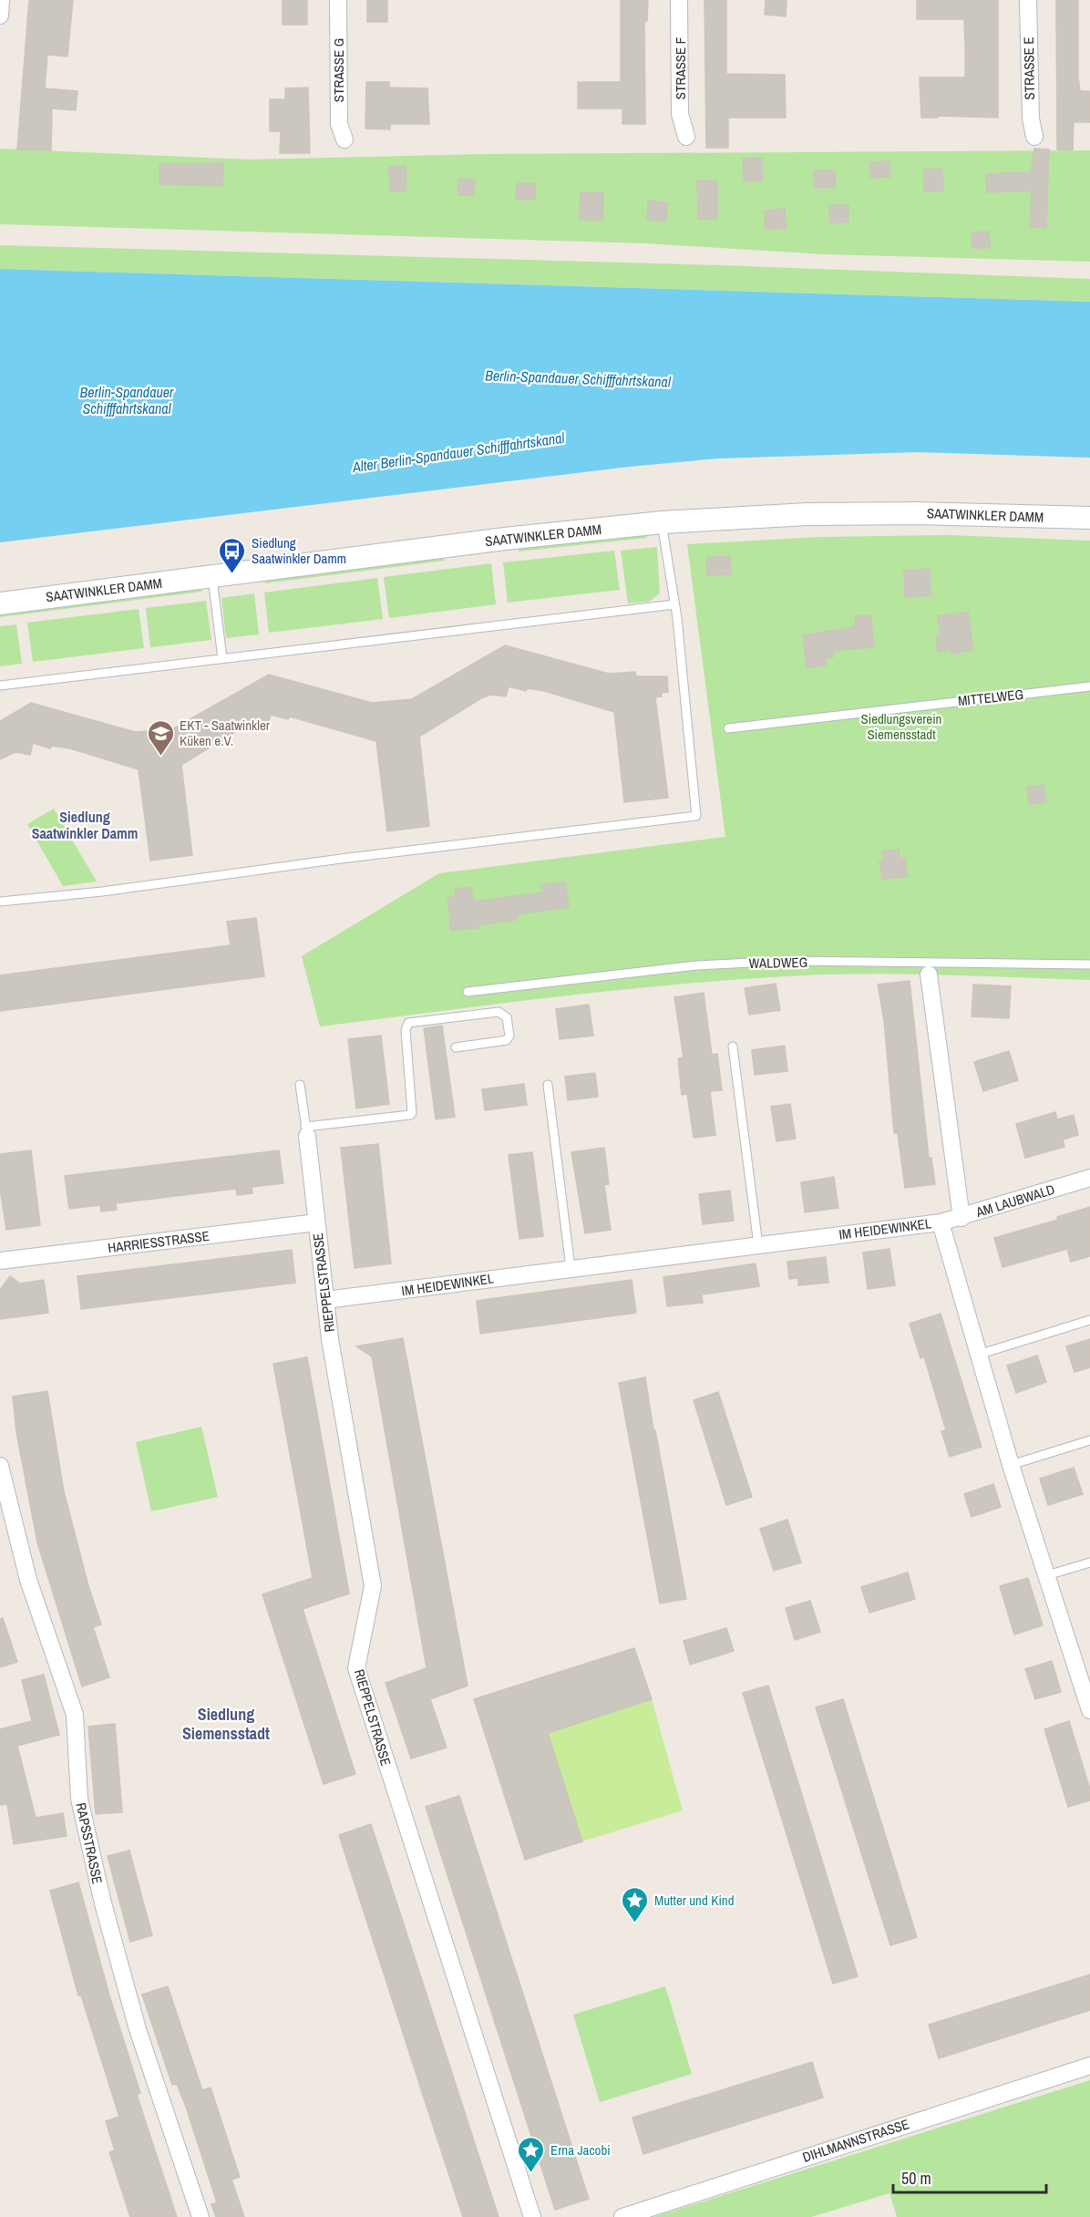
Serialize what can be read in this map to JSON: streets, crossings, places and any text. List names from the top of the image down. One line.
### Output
{"streets":{"main road":["SAATWINKLER DAMM"],"street":["STRASSE F","STRASSE E","STRASSE G","AM LAUBWALD","IM HEIDEWINKEL","HARRIESSTRASSE","RIEPPELSTRASSE","RAPSSTRASSE","DIHLMANNSTRASSE"],"lane":["MITTELWEG","WALDWEG"]},"crossings":[["AM LAUBWALD","IM HEIDEWINKEL"],["IM HEIDEWINKEL","RIEPPELSTRASSE"],["HARRIESSTRASSE","RIEPPELSTRASSE"]],"districts":["Siedlung Saatwinkler Damm","Siedlung Siemensstadt"],"water":["Berlin-Spandauer Schifffahrtskanal","Alter Berlin-Spandauer Schifffahrtskanal"],"parks":["Siedlungsverein Siemensstadt"],"places":{"bus stop":["Siedlung Saatwinkler Damm"],"school or university":["EKT - Saatwinkler Küken e.V."],"place":["Mutter und Kind","Erna Jacobi"]},"scale_bar":"50 m"}
